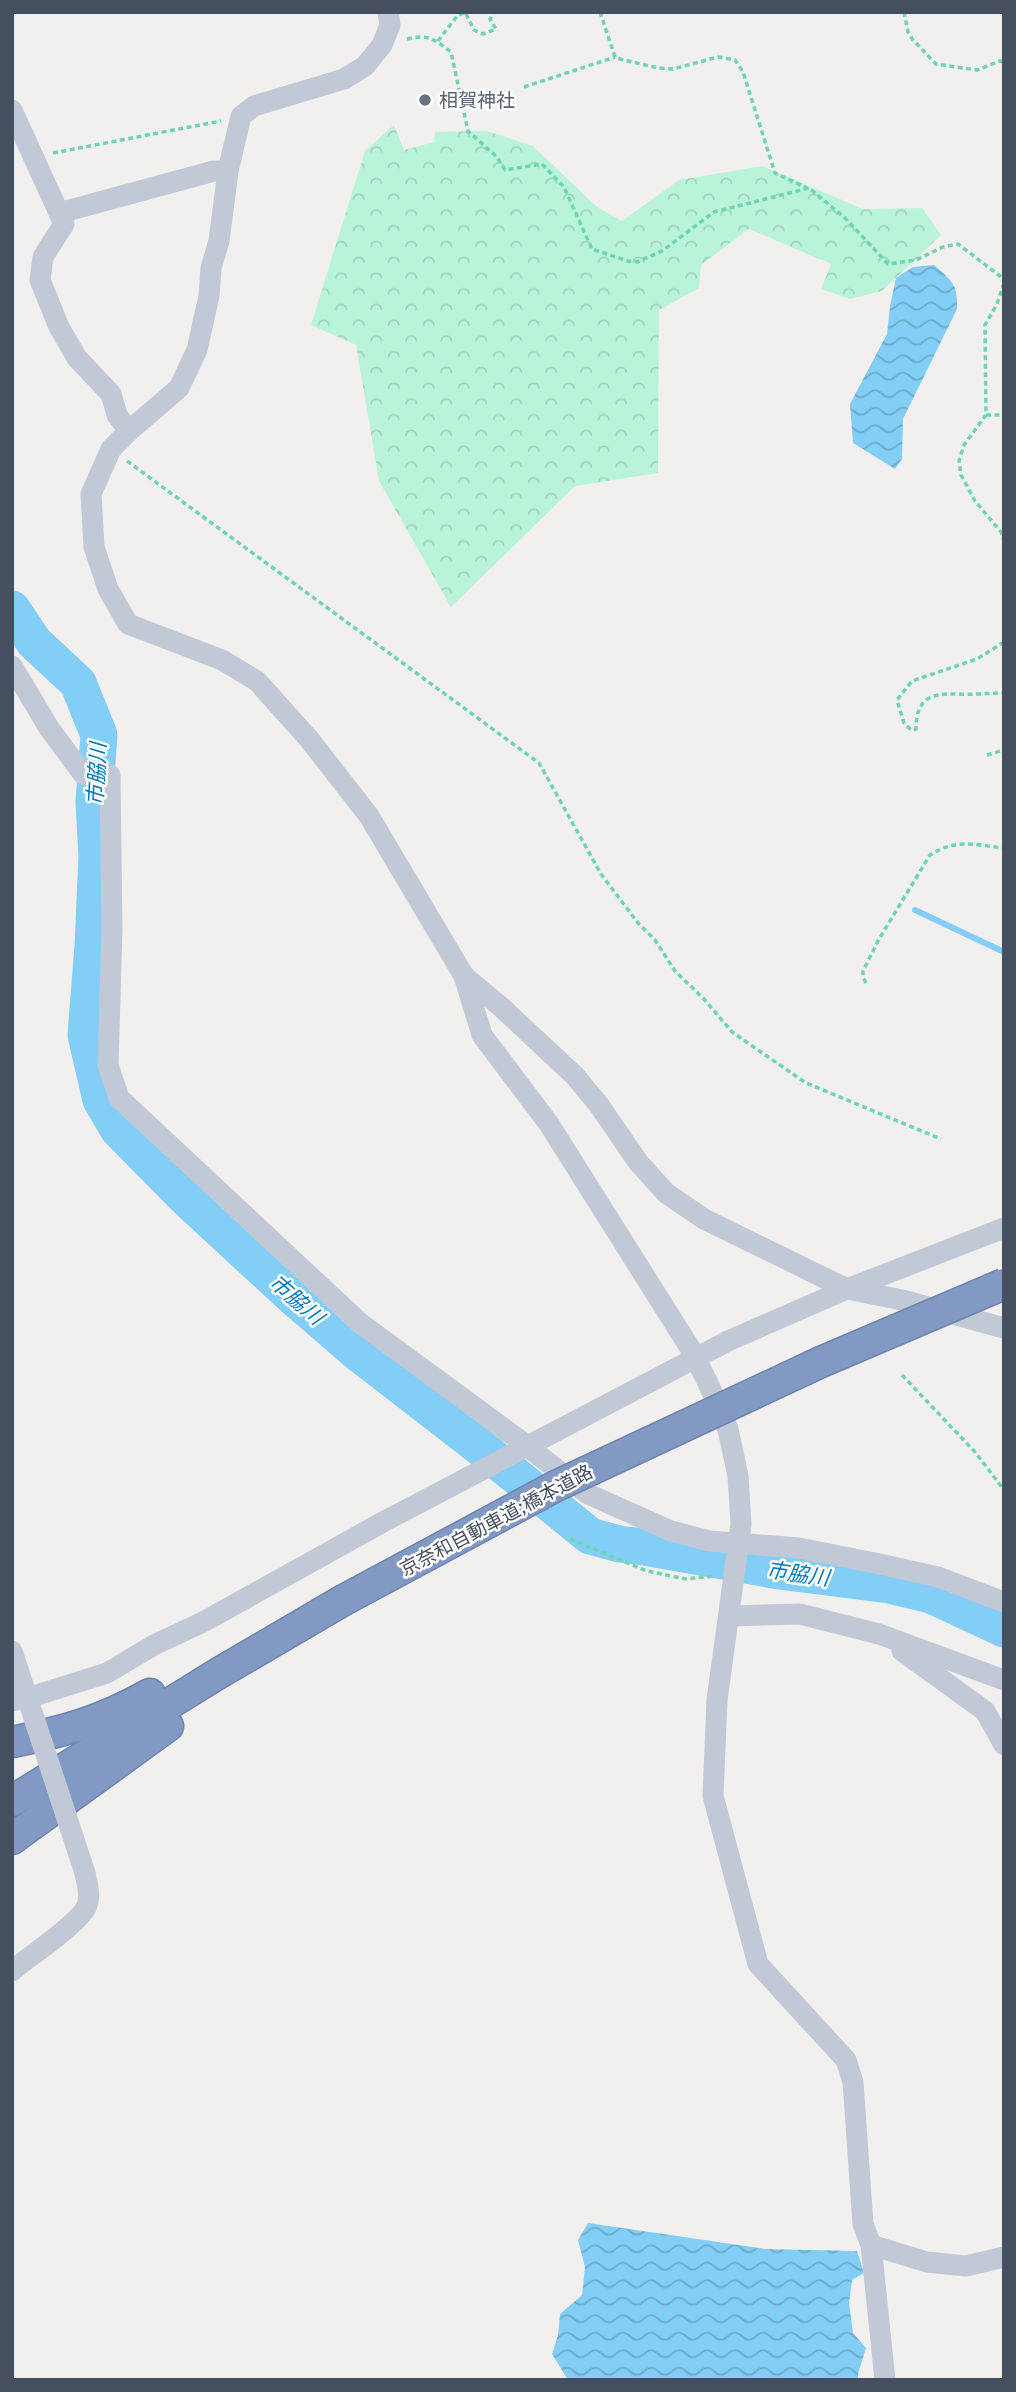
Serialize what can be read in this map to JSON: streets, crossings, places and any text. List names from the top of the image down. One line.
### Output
{"streets":{"highway":["京奈和自動車道;橋本道路"]},"water":["市脇川"],"places":["相賀神社"]}
